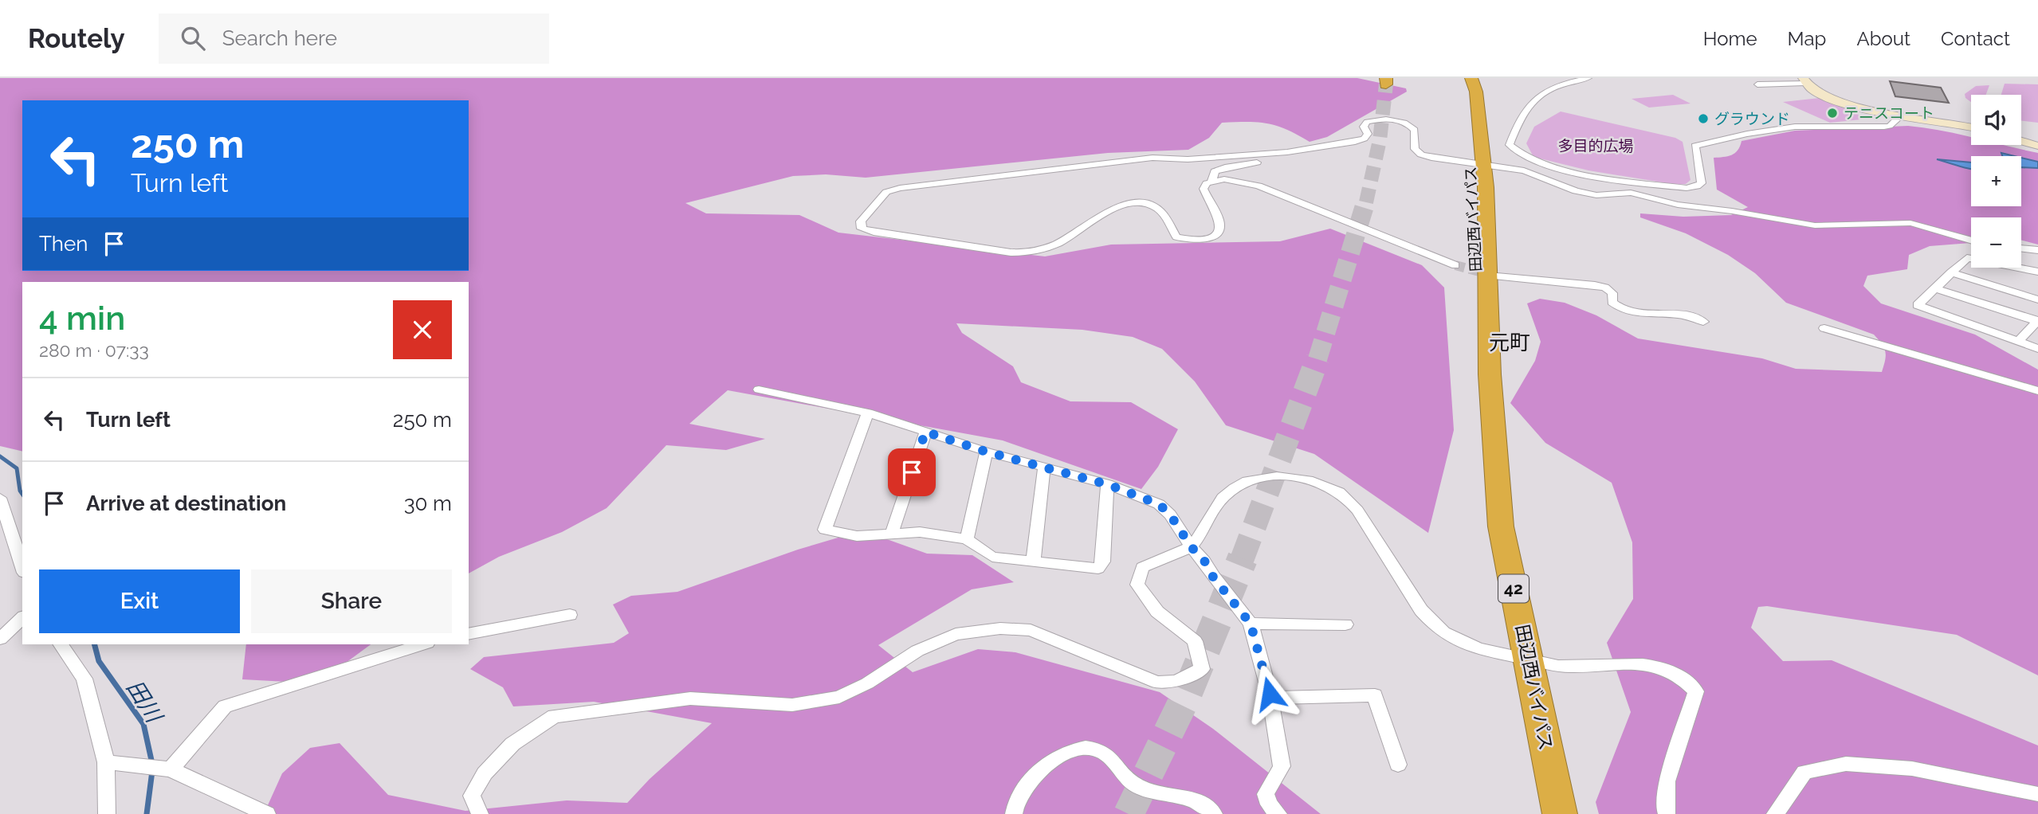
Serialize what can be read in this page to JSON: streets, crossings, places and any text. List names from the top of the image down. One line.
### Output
{"streets":{"highway":["田辺西バイパス","42"]},"districts":["元町"],"water":["田川"],"parks":["多目的広場"],"places":["テニスコート","グラウンド"],"page":{"header":"Routely","search":"Search here","nav":["Home","Map","About","Contact"],"map_buttons":["+","−"],"turn":["250 m","Turn left"],"then":"Then","heading":["4 min","280 m · 07:33"],"list":[{"name":"Turn left","value":"250 m"},{"name":"Arrive at destination","value":"30 m"}],"buttons":["Exit","Share"]}}
